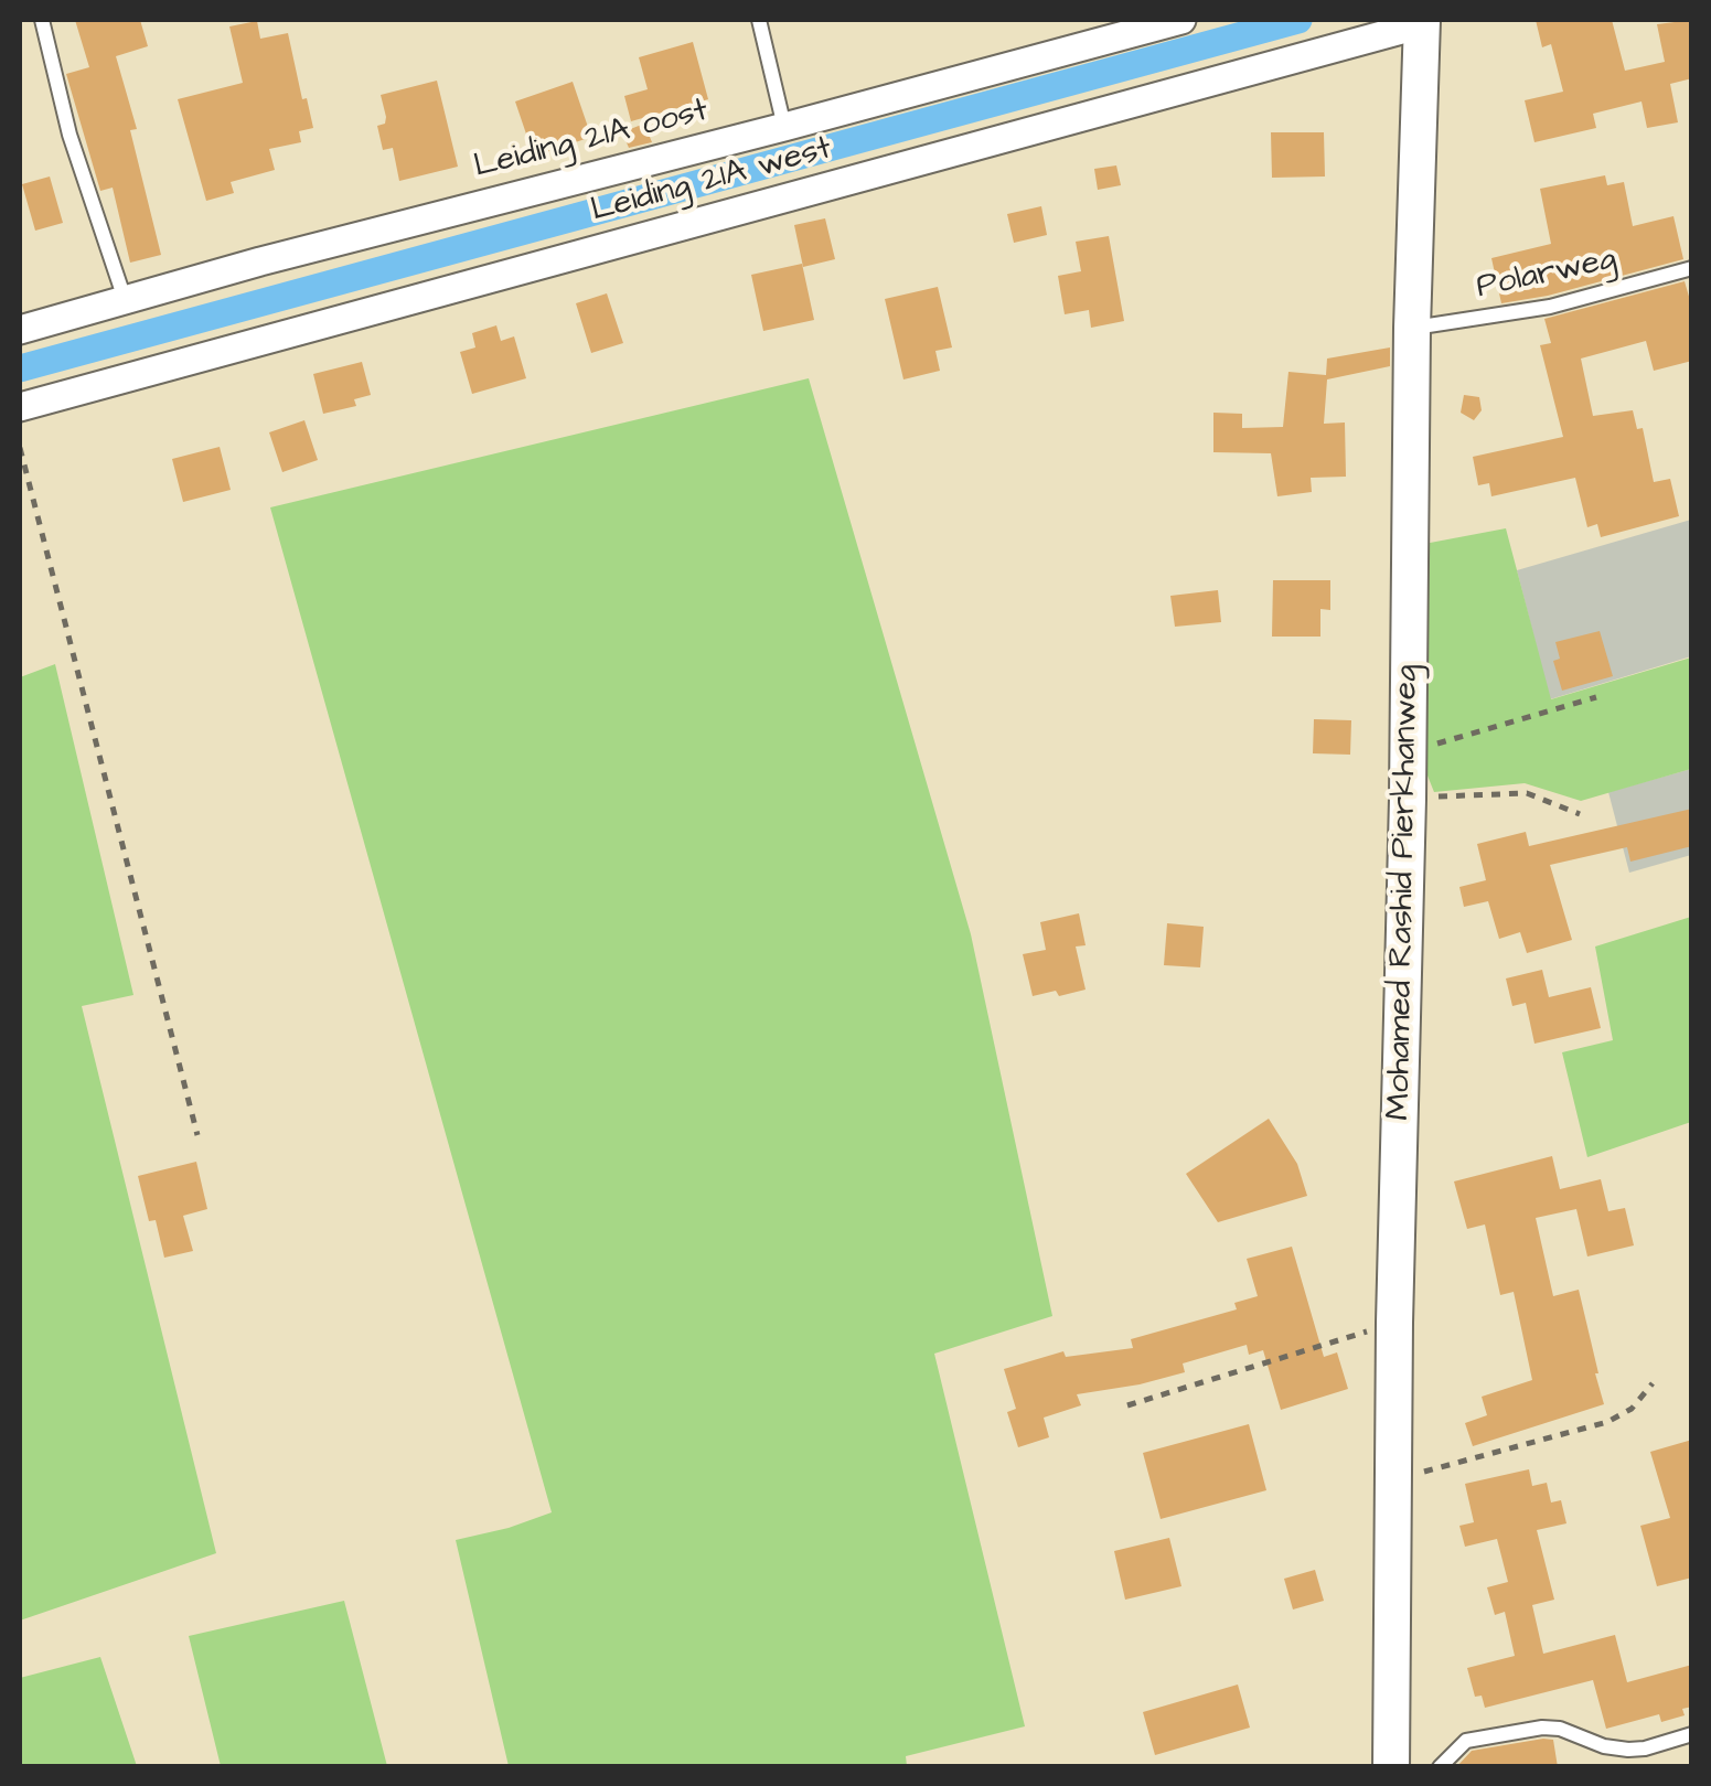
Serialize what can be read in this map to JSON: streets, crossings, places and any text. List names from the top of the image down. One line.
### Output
{"streets":{"street":["Leiding 21A oost","Leiding 21A west","Mohamed Rashid Pierkhanweg"],"lane":["Polarweg"]},"crossings":[["Leiding 21A west","Mohamed Rashid Pierkhanweg"],["Polarweg","Mohamed Rashid Pierkhanweg"]]}
